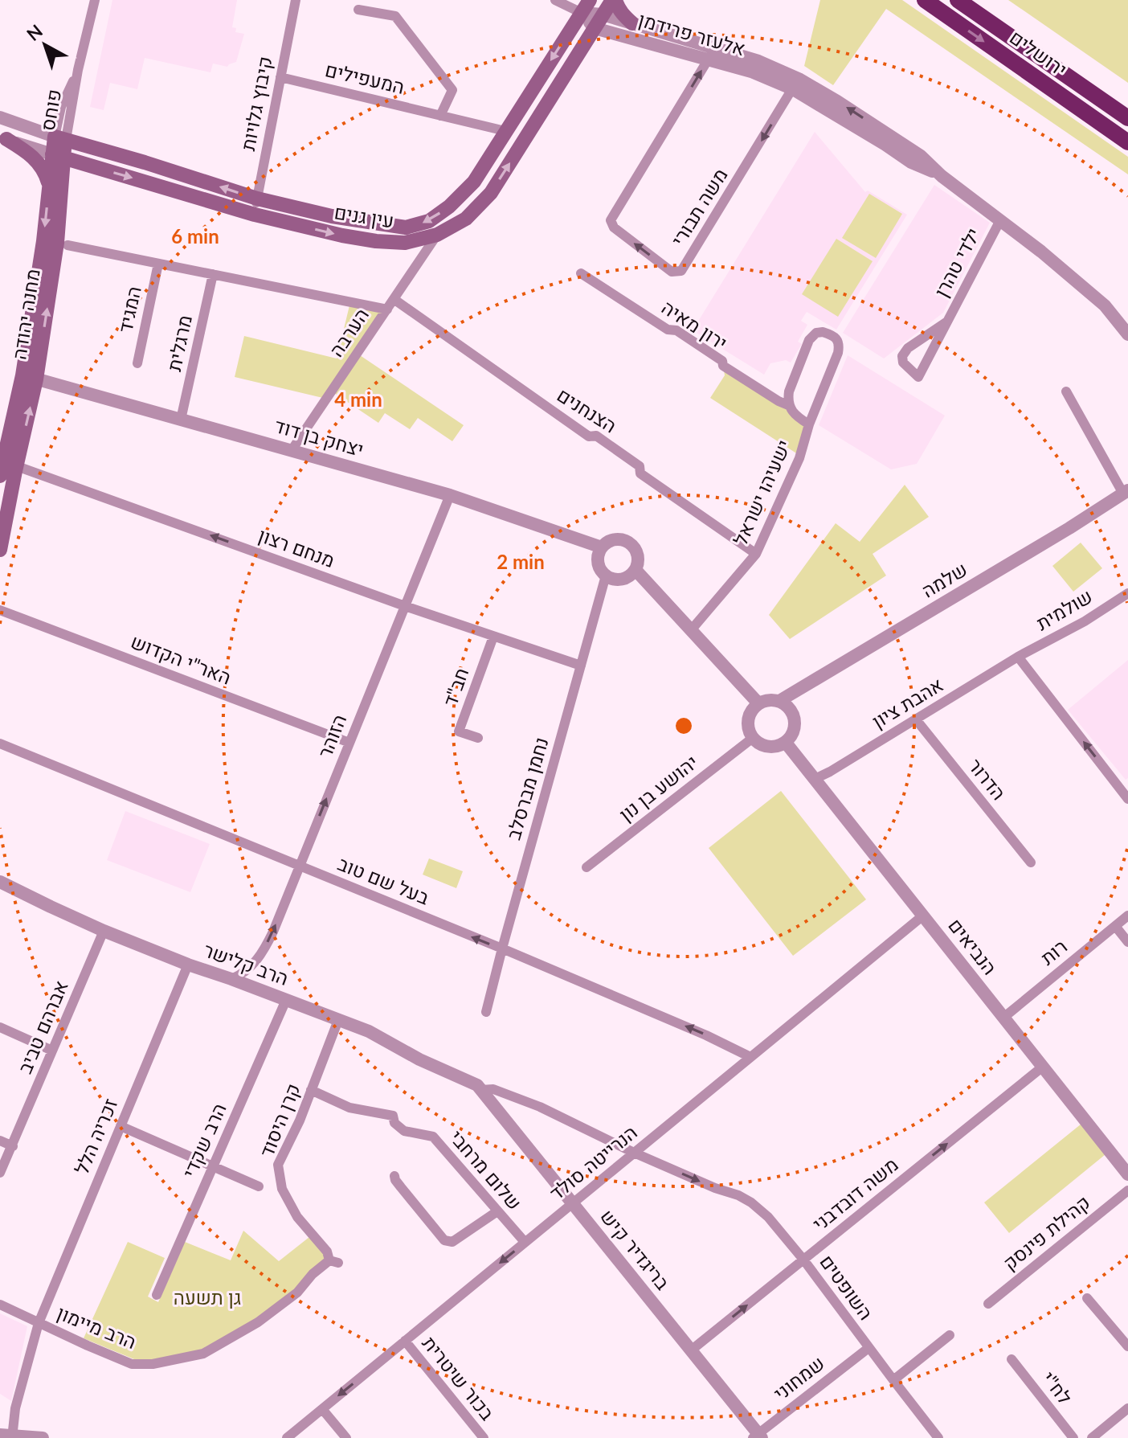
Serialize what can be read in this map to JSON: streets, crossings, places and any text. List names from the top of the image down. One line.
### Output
{"streets":{"highway":["ירושלים"],"main road":["פוחס","עין גנים","מחנה יהודה"],"street":["אלעזר פרידמן","המעפילים","קיבוץ גלויות","משה תבורי","ילדי טהרן","המגיד","ירון מאיה","הערבה","מרגלית","הצנחנים","יצחק בן דוד","ישעיהו ישראל","מנחם רצון","שלמה","שולמית","האר\"י הקדוש","חב\"ד","אהבת ציון","הזוהר","הדרור","נחמן מברסלב","יהושע בן נון","בעל שם טוב","הנביאים","רות","הרב קלישר","אברהם טביב","קרן היסוד","זכריה הלל","הרב שקדי","הנרייטה סולד","שלום מרחבי","משה דובדבני","קהילת פינסק","בריגדיר קיש","השופטים","הרב מיימון","בכור שיטרית","שמחוני","לח\"י"]},"crossings":[["אלעזר פרידמן","משה תבורי"],["אלעזר פרידמן","עין גנים"],["אלעזר פרידמן","ילדי טהרן"],["המעפילים","קיבוץ גלויות"],["המעפילים","עין גנים"],["קיבוץ גלויות","עין גנים"],["פוחס","עין גנים"],["פוחס","מחנה יהודה"],["עין גנים","מחנה יהודה"],["עין גנים","הערבה"],["מחנה יהודה","יצחק בן דוד"],["מחנה יהודה","מנחם רצון"],["ירון מאיה","ישעיהו ישראל"],["הערבה","הצנחנים"],["הערבה","יצחק בן דוד"],["מרגלית","יצחק בן דוד"],["הצנחנים","ישעיהו ישראל"],["יצחק בן דוד","הזוהר"],["יצחק בן דוד","נחמן מברסלב"],["מנחם רצון","חב\"ד"],["מנחם רצון","הזוהר"],["מנחם רצון","נחמן מברסלב"],["שלמה","יהושע בן נון"],["שלמה","הנביאים"],["שולמית","אהבת ציון"],["האר\"י הקדוש","הזוהר"],["אהבת ציון","הדרור"],["אהבת ציון","הנביאים"],["הזוהר","בעל שם טוב"],["הזוהר","הרב קלישר"],["נחמן מברסלב","בעל שם טוב"],["יהושע בן נון","הנביאים"],["בעל שם טוב","הנרייטה סולד"],["הנביאים","רות"],["הנביאים","הנרייטה סולד"],["הנביאים","משה דובדבני"],["הרב קלישר","אברהם טביב"],["הרב קלישר","קרן היסוד"],["הרב קלישר","זכריה הלל"],["הרב קלישר","הרב שקדי"],["הרב קלישר","בריגדיר קיש"],["הרב קלישר","השופטים"],["קרן היסוד","שלום מרחבי"],["קרן היסוד","הרב מיימון"],["זכריה הלל","הרב מיימון"],["הנרייטה סולד","שלום מרחבי"],["הנרייטה סולד","בריגדיר קיש"],["הנרייטה סולד","השופטים"],["הנרייטה סולד","בכור שיטרית"],["משה דובדבני","בריגדיר קיש"],["משה דובדבני","השופטים"],["בריגדיר קיש","השופטים"],["בריגדיר קיש","שמחוני"],["השופטים","שמחוני"]],"one_way":["מנחם רצון","הזוהר","בעל שם טוב","משה דובדבני"],"parks":["גן תשעה"],"north":"top left","rings":["6 min","4 min","2 min"]}
